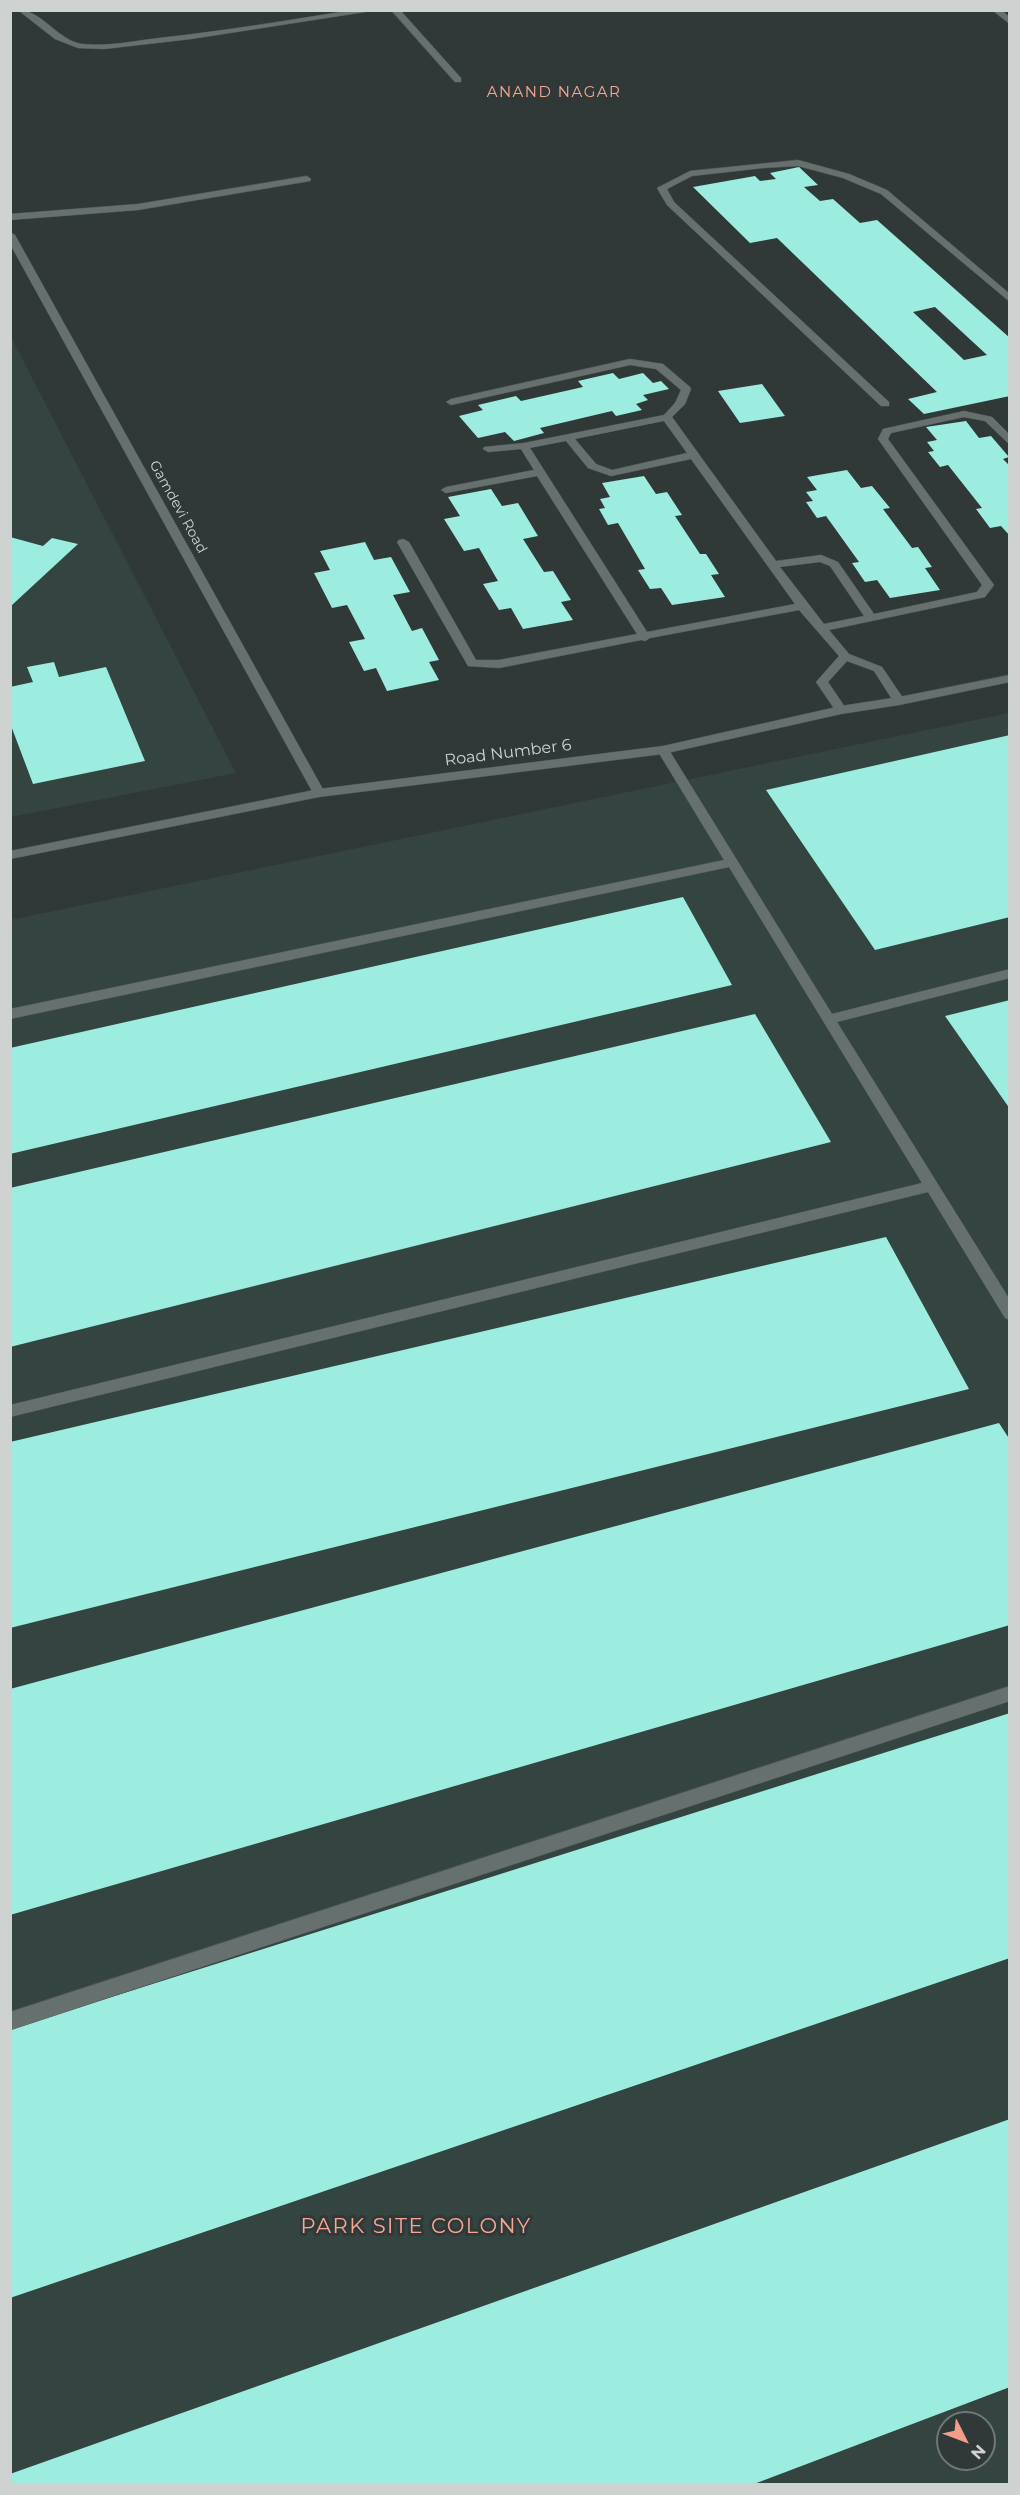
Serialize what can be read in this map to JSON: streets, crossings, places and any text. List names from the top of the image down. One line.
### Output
{"streets":{"street":["Gamdevi Road","Road Number 6"]},"crossings":[["Gamdevi Road","Road Number 6"]],"districts":["ANAND NAGAR","PARK SITE COLONY"],"north":"bottom right"}
